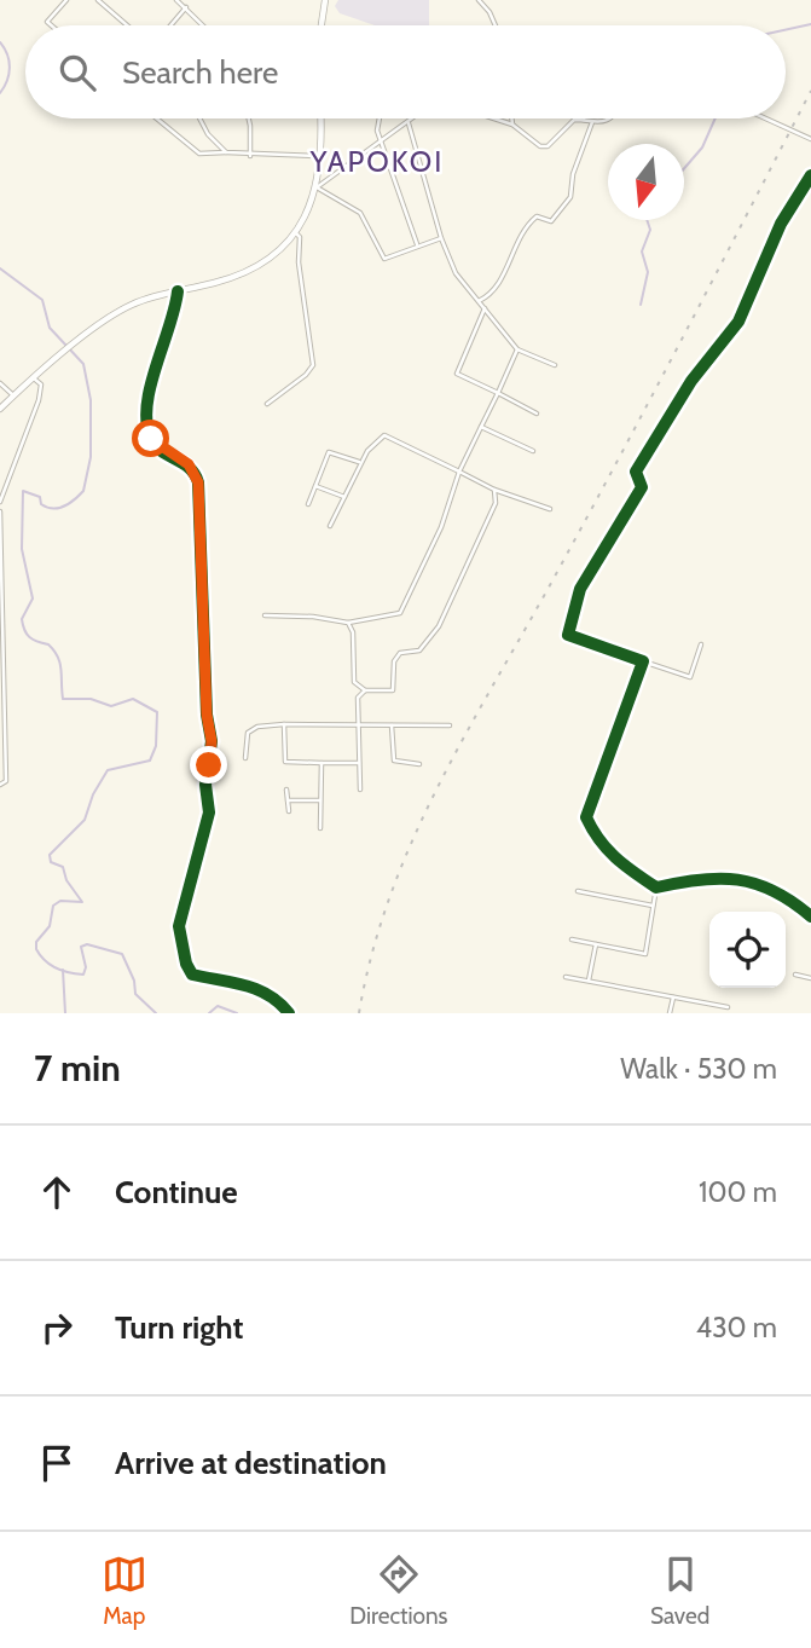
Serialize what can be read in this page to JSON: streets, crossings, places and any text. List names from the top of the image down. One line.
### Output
{"districts":["YAPOKOI"],"north":"bottom","page":{"search":"Search here","heading":["7 min","Walk · 530 m"],"list":[["Continue","100 m"],["Turn right","430 m"],"Arrive at destination"],"nav":["Map","Directions","Saved"]}}
